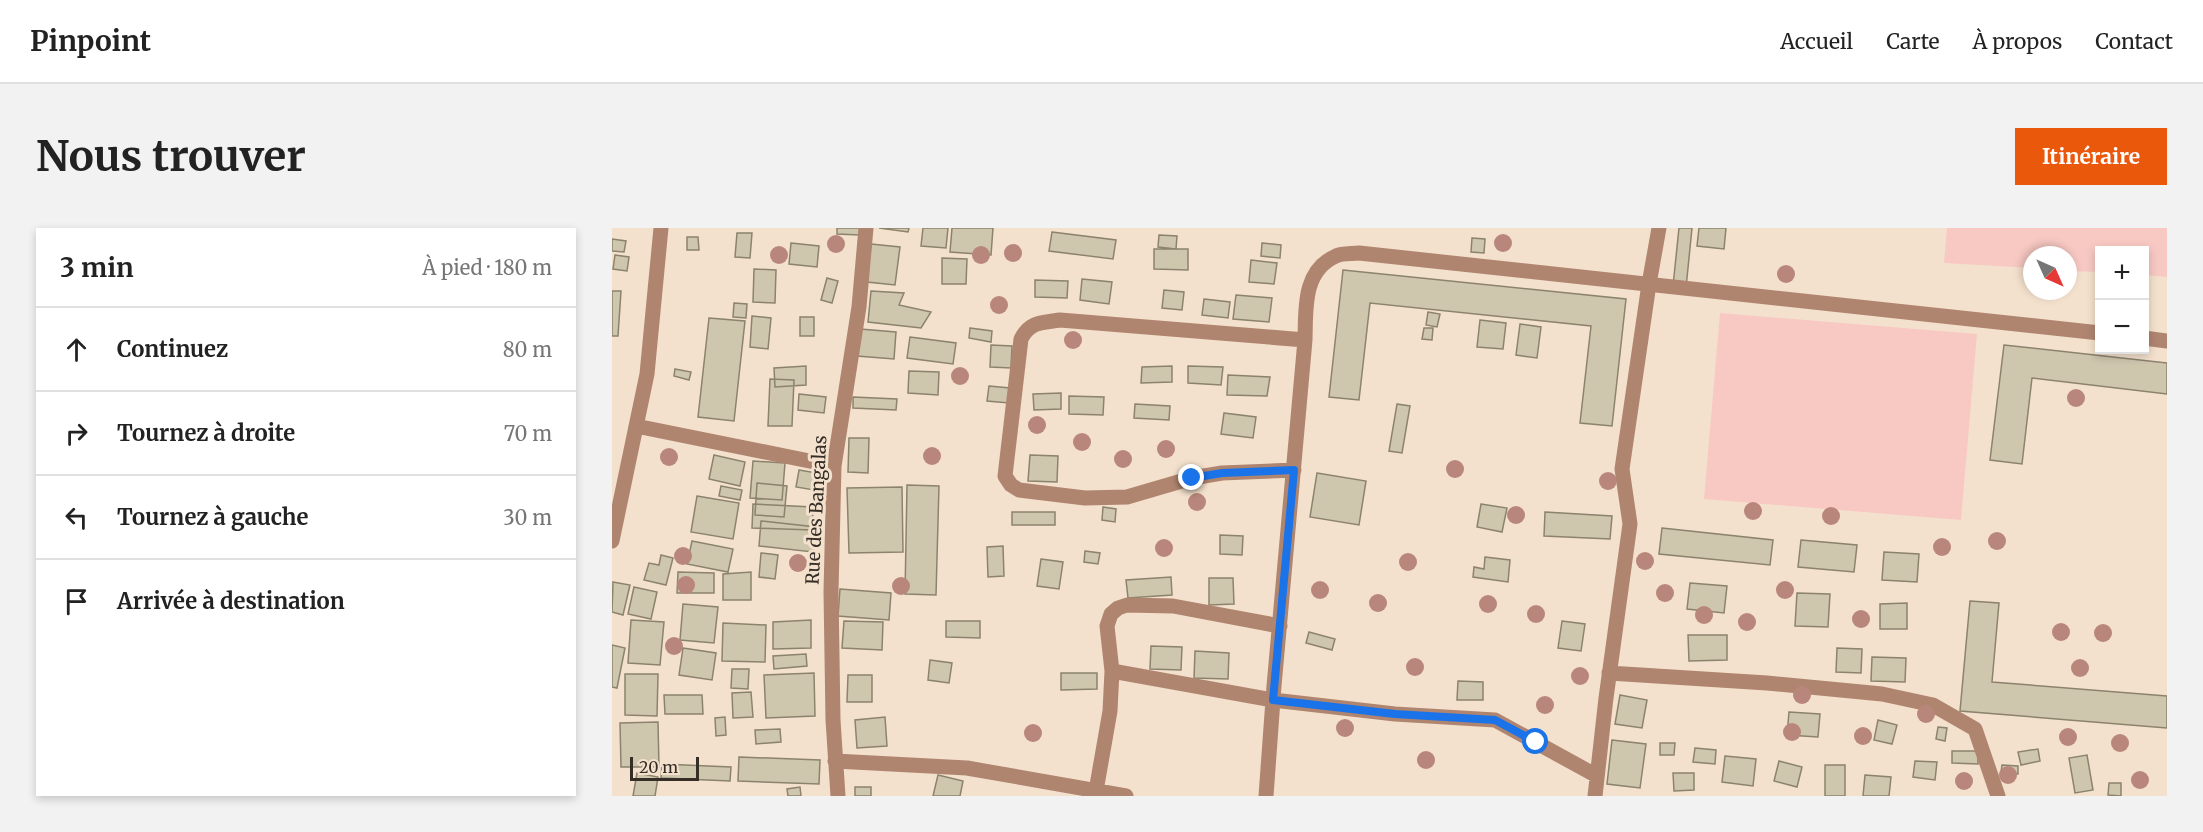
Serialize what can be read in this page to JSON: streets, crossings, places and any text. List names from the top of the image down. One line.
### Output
{"streets":{"street":["Rue des Bangalas"]},"scale_bar":"20 m","north":"bottom right","page":{"header":"Pinpoint","nav":["Accueil","Carte","À propos","Contact"],"buttons":"Itinéraire","title":"Nous trouver","heading":["3 min","À pied · 180 m"],"map_buttons":["+","−"],"list":[["Continuez","80 m"],["Tournez à droite","70 m"],["Tournez à gauche","30 m"],"Arrivée à destination"],"scale":"20 m"}}
